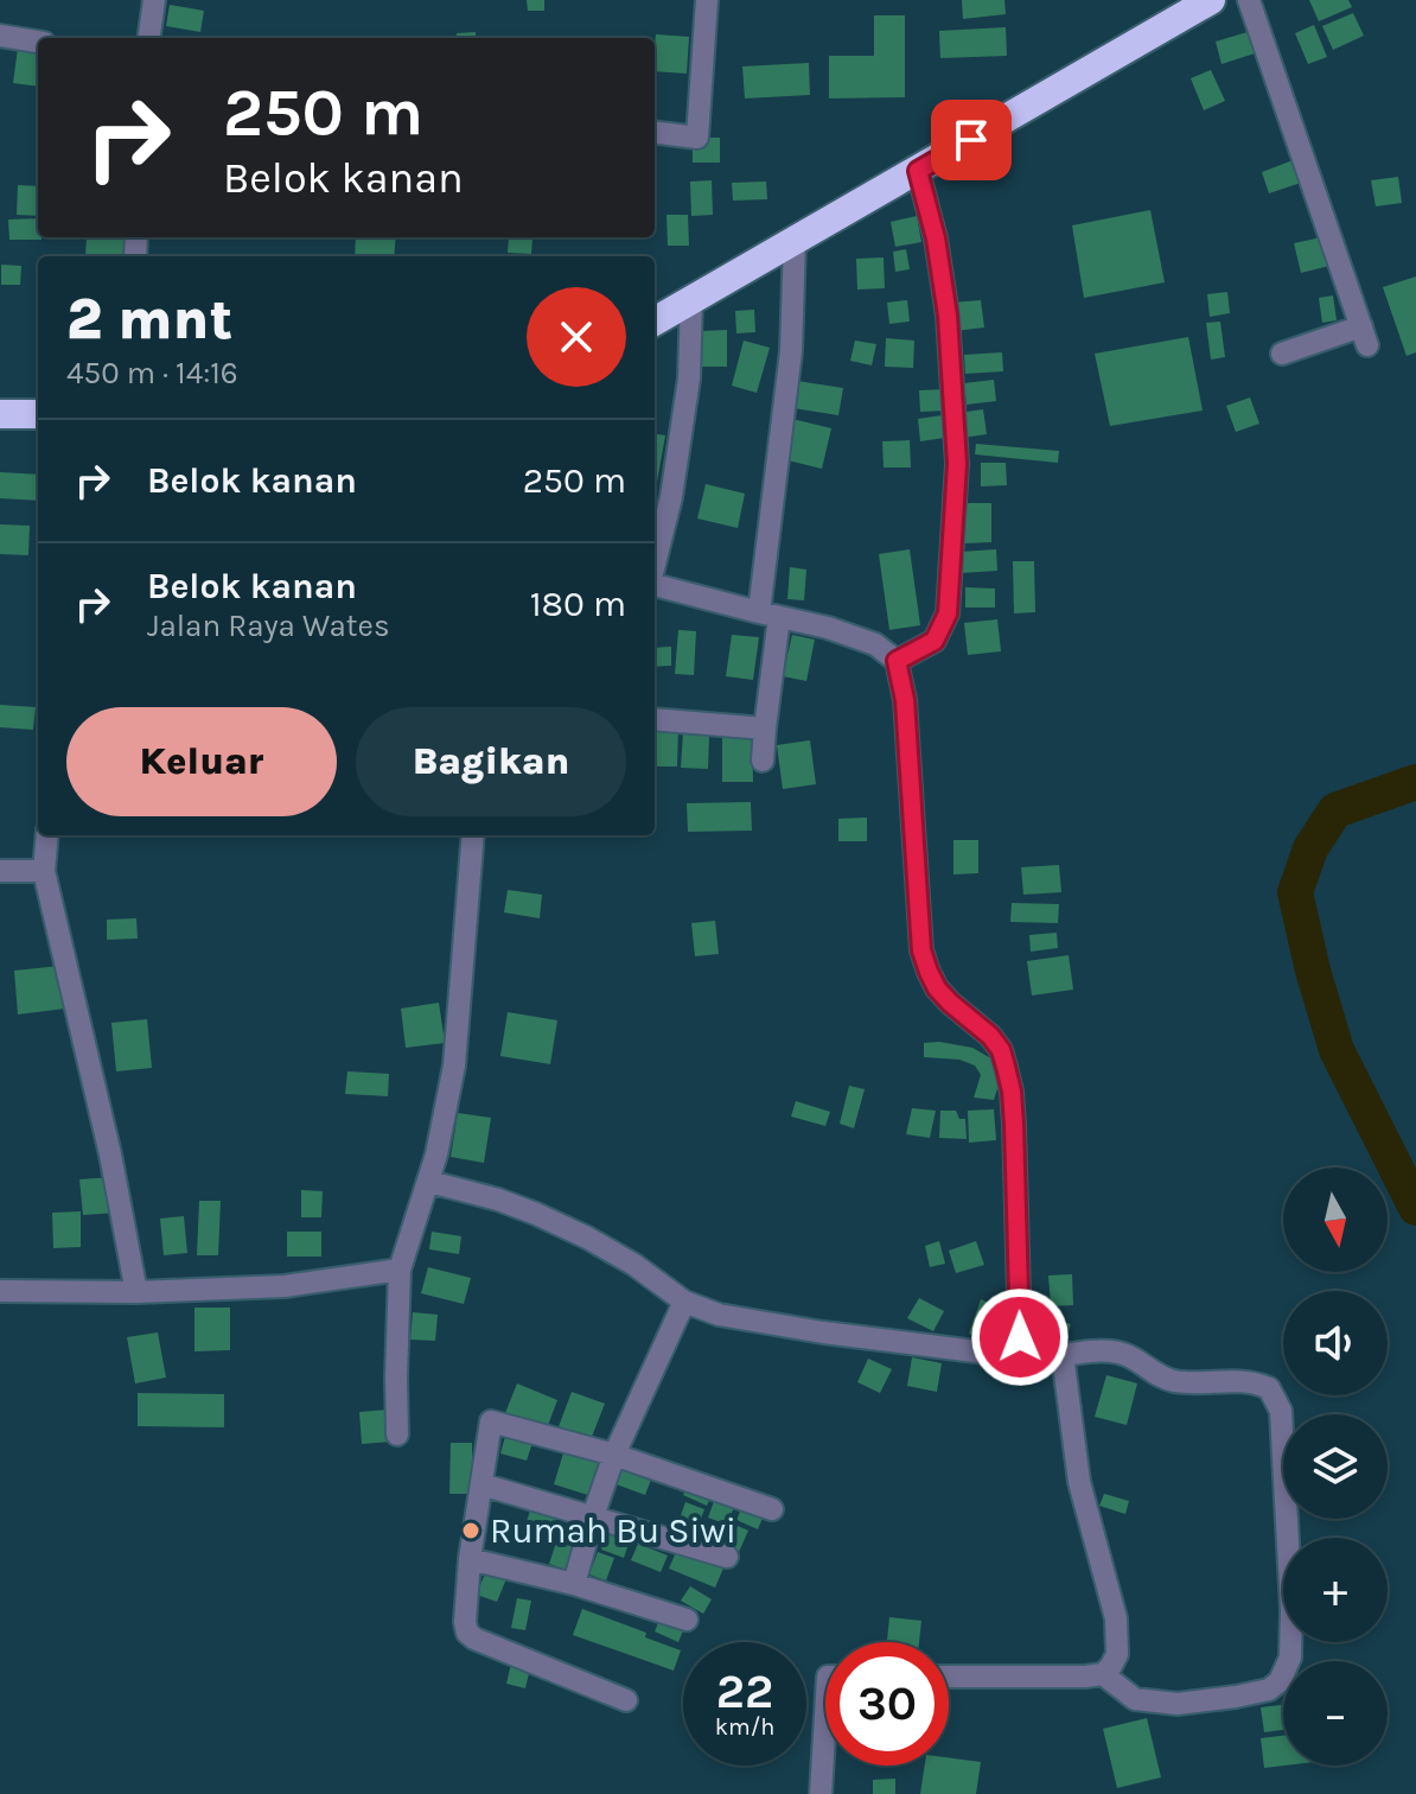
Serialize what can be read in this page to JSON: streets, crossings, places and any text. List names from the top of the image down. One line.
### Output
{"places":["Rumah Bu Siwi"],"north":"bottom","page":{"turn":["250 m","Belok kanan"],"heading":["2 mnt","450 m · 14:16"],"list":[{"name":"Belok kanan","value":"250 m"},{"name":"Belok kanan","note":"Jalan Raya Wates","value":"180 m"}],"buttons":["Keluar","Bagikan"],"map_buttons":["+","−"],"speed":"22 km/h","limit":"30"}}
